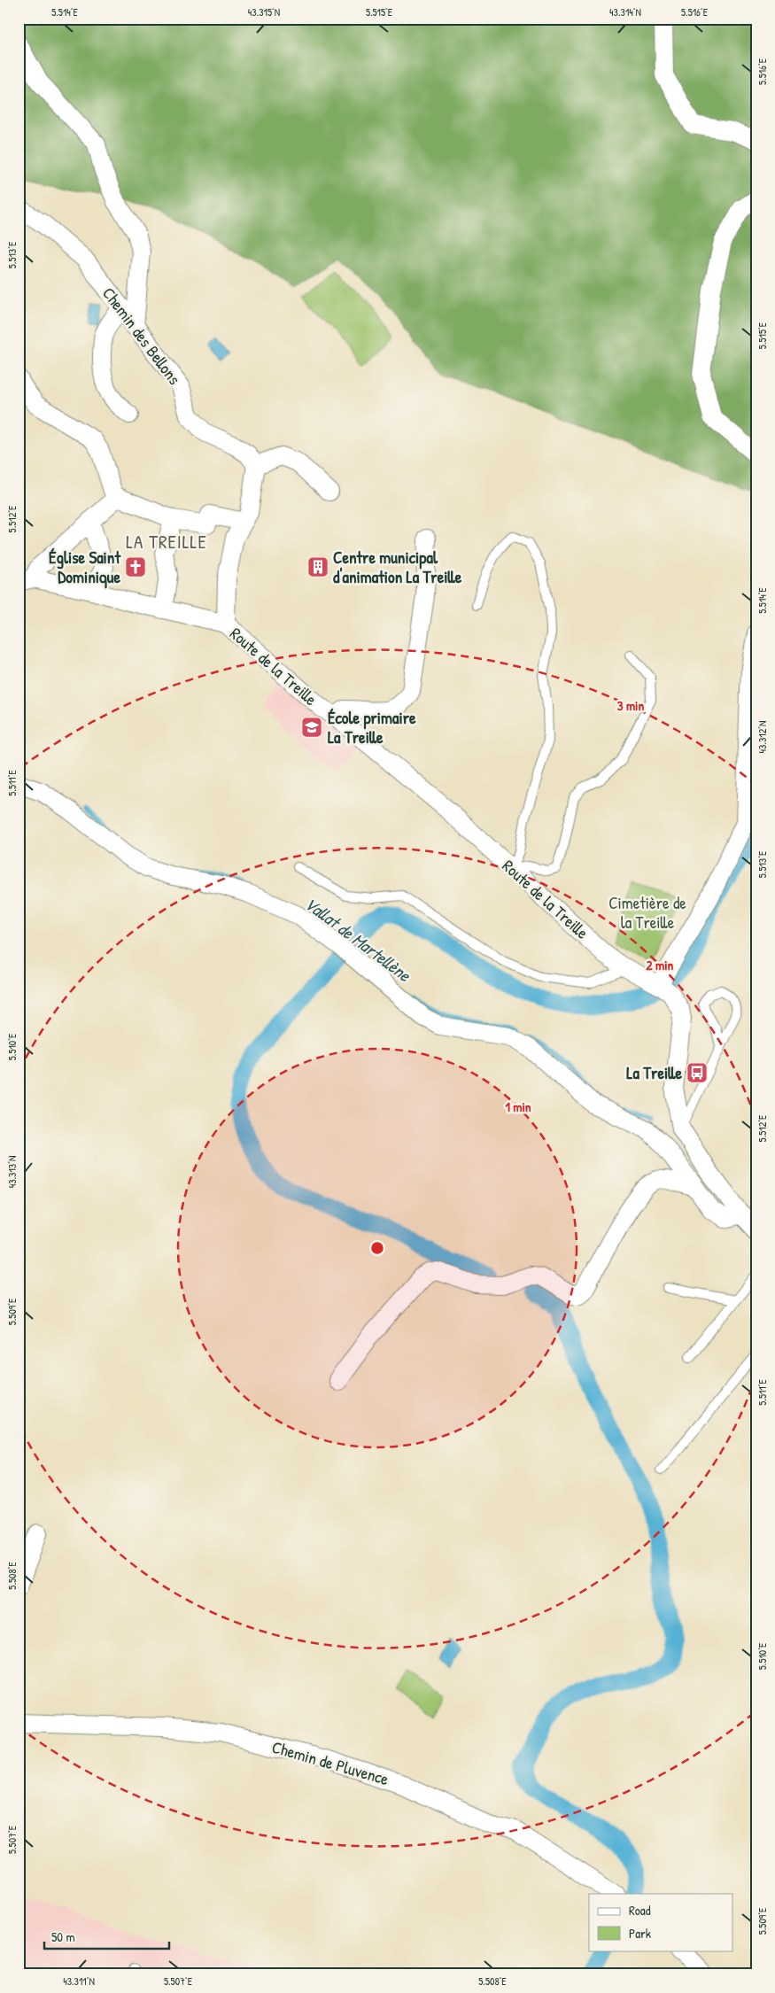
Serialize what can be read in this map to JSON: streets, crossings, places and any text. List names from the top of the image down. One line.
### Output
{"streets":{"street":["Chemin des Bellons","Route de la Treille","Chemin de Pluvence"]},"districts":["LA TREILLE"],"water":["Vallat de Martellène"],"parks":["Cimetière de la Treille"],"places":{"church":["Église Saint Dominique"],"building":["Centre municipal d'animation La Treille"],"school or university":["École primaire La Treille"],"bus stop":["La Treille"]},"legend":["Road","Park"],"scale_bar":"50 m","coordinates":["5.514°E","43.315°N","5.515°E","43.314°N","5.516°E","5.513°E","5.512°E","43.312°N","5.511°E","5.510°E","43.313°N","5.509°E","5.508°E","5.507°E","43.311°N"],"rings":["3 min","2 min","1 min"]}
